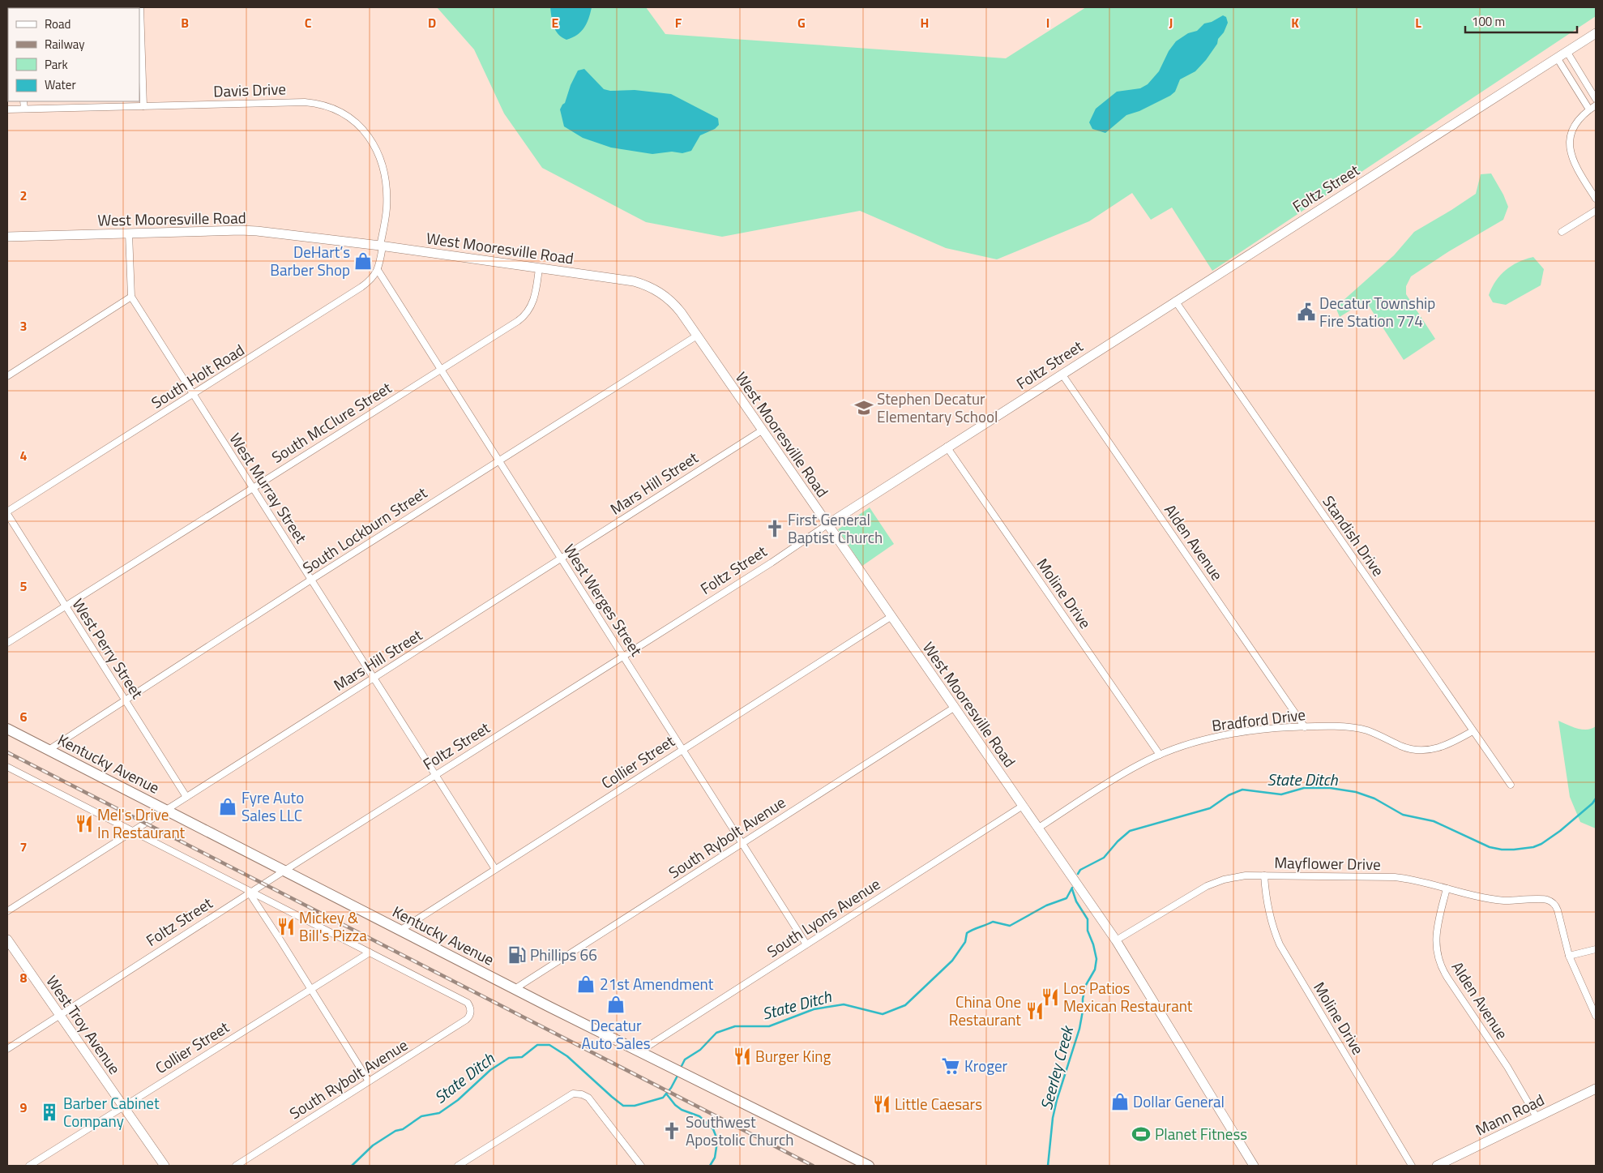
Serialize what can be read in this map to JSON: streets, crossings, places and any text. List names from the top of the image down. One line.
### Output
{"streets":{"main road":["Foltz Street","West Mooresville Road","Kentucky Avenue","West Troy Avenue","Mann Road"],"street":["Davis Drive","South Holt Road","South McClure Street","Mars Hill Street","West Murray Street","South Lockburn Street","Standish Drive","Alden Avenue","Moline Drive","West Werges Street","West Perry Street","Bradford Drive","Collier Street","South Rybolt Avenue","Mayflower Drive","South Lyons Avenue"]},"crossings":[["Davis Drive","West Mooresville Road"],["Foltz Street","West Mooresville Road"],["Foltz Street","West Murray Street"],["Foltz Street","Standish Drive"],["Foltz Street","Alden Avenue"],["Foltz Street","Moline Drive"],["Foltz Street","West Werges Street"],["Foltz Street","Kentucky Avenue"],["Foltz Street","West Troy Avenue"],["West Mooresville Road","South McClure Street"],["West Mooresville Road","Mars Hill Street"],["West Mooresville Road","West Murray Street"],["West Mooresville Road","South Lockburn Street"],["West Mooresville Road","Bradford Drive"],["West Mooresville Road","Collier Street"],["West Mooresville Road","South Rybolt Avenue"],["West Mooresville Road","Mayflower Drive"],["West Mooresville Road","South Lyons Avenue"],["South Holt Road","West Murray Street"],["South Holt Road","West Werges Street"],["South Holt Road","West Perry Street"],["South McClure Street","West Murray Street"],["South McClure Street","West Werges Street"],["South McClure Street","West Perry Street"],["Mars Hill Street","West Murray Street"],["Mars Hill Street","West Werges Street"],["Mars Hill Street","West Perry Street"],["Mars Hill Street","Kentucky Avenue"],["West Murray Street","South Lockburn Street"],["West Murray Street","Collier Street"],["South Lockburn Street","West Werges Street"],["South Lockburn Street","West Perry Street"],["South Lockburn Street","Kentucky Avenue"],["Standish Drive","Bradford Drive"],["Alden Avenue","Bradford Drive"],["Alden Avenue","Mayflower Drive"],["Alden Avenue","Mann Road"],["Moline Drive","Bradford Drive"],["Moline Drive","Mayflower Drive"],["West Werges Street","Collier Street"],["West Werges Street","South Rybolt Avenue"],["West Werges Street","South Lyons Avenue"],["Collier Street","Kentucky Avenue"],["Collier Street","South Rybolt Avenue"],["Collier Street","West Troy Avenue"],["Kentucky Avenue","South Rybolt Avenue"],["Kentucky Avenue","South Lyons Avenue"]],"water":["State Ditch","Seerley Creek"],"places":{"shop":["DeHart’s Barber Shop","Fyre Auto Sales LLC","21st Amendment","Decatur Auto Sales","Dollar General"],"public building":["Decatur Township Fire Station 774"],"school or university":["Stephen Decatur Elementary School"],"church":["First General Baptist Church","Southwest Apostolic Church"],"restaurant":["Mel's Drive In Restaurant","Mickey & Bill's Pizza","Los Patios Mexican Restaurant","China One Restaurant","Burger King","Little Caesars"],"fuel station":["Phillips 66"],"supermarket":["Kroger"],"building":["Barber Cabinet Company"],"sports":["Planet Fitness"]},"legend":["Road","Railway","Park","Water"],"scale_bar":"100 m","grid":{"columns":["B","C","D","E","F","G","H","I","J","K","L"],"rows":["2","3","4","5","6","7","8","9"]}}
